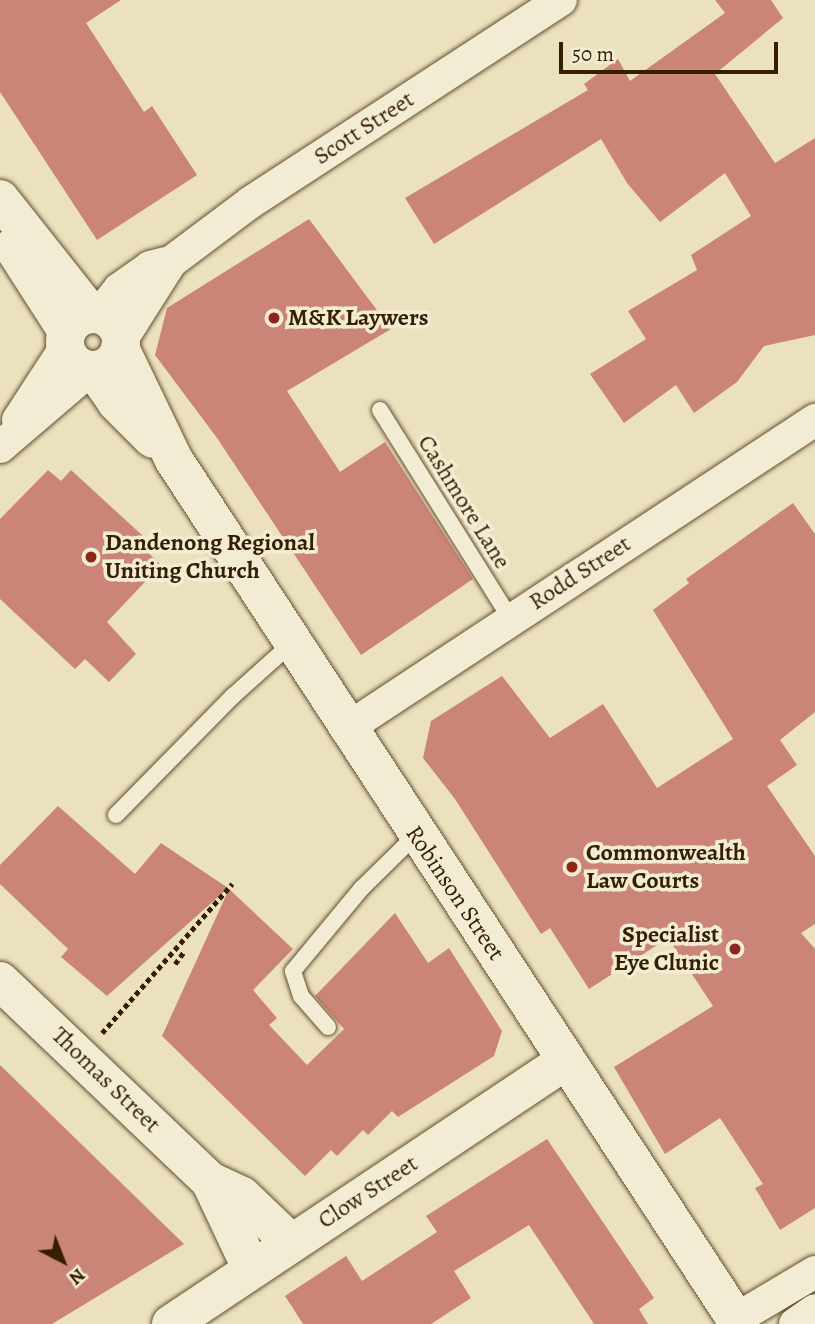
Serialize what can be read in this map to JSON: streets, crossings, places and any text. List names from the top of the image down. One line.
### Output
{"streets":{"street":["Scott Street","Rodd Street","Robinson Street","Thomas Street","Clow Street"],"lane":["Cashmore Lane"]},"crossings":[["Scott Street","Robinson Street"],["Cashmore Lane","Rodd Street"],["Rodd Street","Robinson Street"],["Robinson Street","Clow Street"],["Thomas Street","Clow Street"]],"places":["M&K Laywers","Dandenong Regional Uniting Church","Commonwealth Law Courts","Specialist Eye Clunic"],"scale_bar":"50 m","north":"bottom right"}
